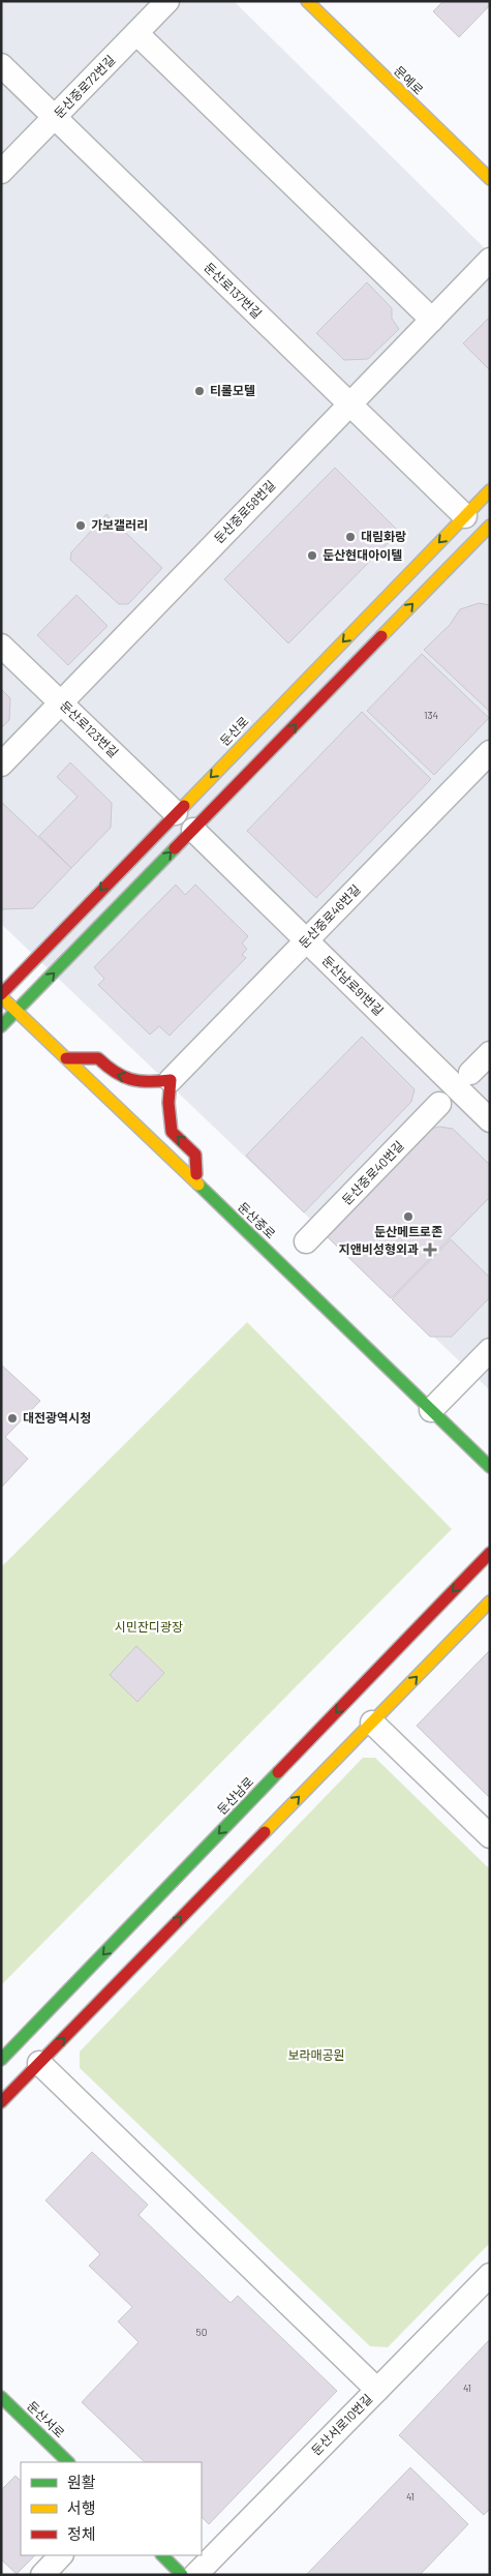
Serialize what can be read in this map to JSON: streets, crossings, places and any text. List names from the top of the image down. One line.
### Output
{"streets":{"main road":["문예로","둔산로","둔산중로","둔산남로","둔산서로"],"street":["둔산중로72번길","둔산로137번길","둔산중로58번길","둔산로123번길","둔산중로46번길","둔산남로91번길","둔산중로40번길","둔산서로10번길"]},"crossings":[["둔산중로72번길","둔산로137번길"],["둔산로137번길","둔산중로58번길"],["둔산로137번길","둔산로"],["둔산중로58번길","둔산로123번길"],["둔산로123번길","둔산로"],["둔산로","둔산중로"],["둔산중로46번길","둔산남로91번길"]],"parks":["시민잔디광장","보라매공원"],"places":{"other":["티롤모텔","가보갤러리","대림화랑","둔산현대아이텔","둔산메트로존","대전광역시청"],"health":["지앤비성형외과"]},"house_numbers":["134","50","41","41"],"legend":["원활","서행","정체"]}
